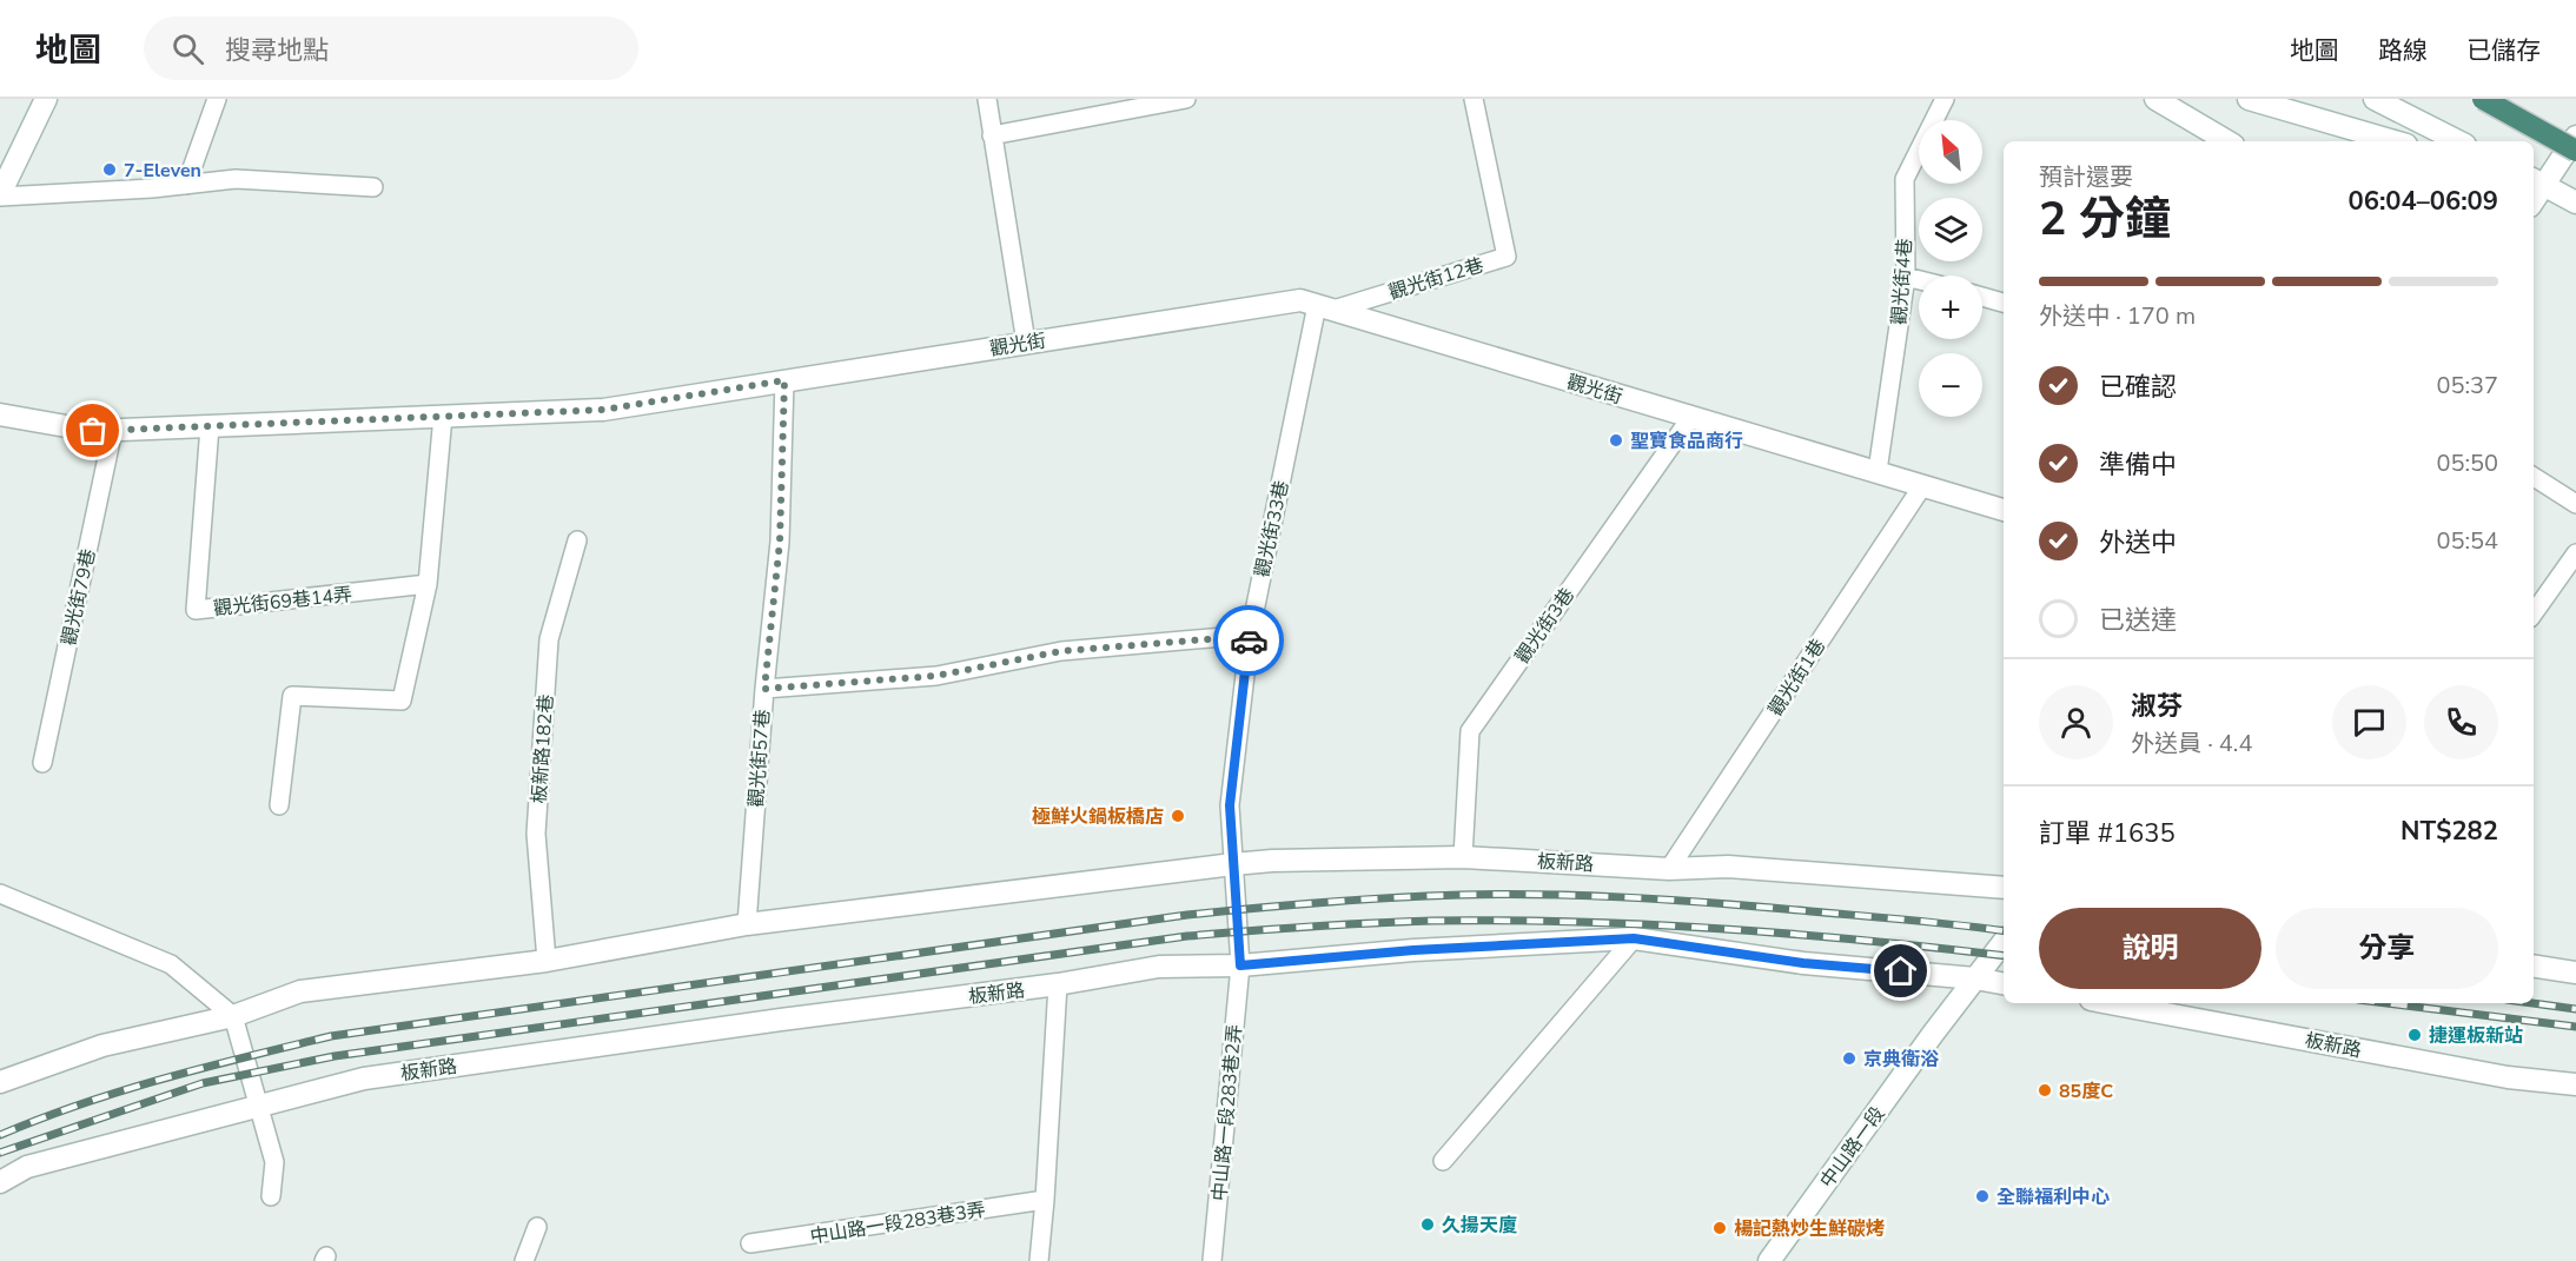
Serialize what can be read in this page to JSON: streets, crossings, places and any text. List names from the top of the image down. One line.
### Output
{"streets":{"street":["觀光街","板新路","中山路一段"],"lane":["觀光街12巷","觀光街4巷","觀光街33巷","觀光街79巷","觀光街69巷14弄","觀光街3巷","觀光街1巷","板新路182巷","觀光街57巷","中山路一段283巷2弄","中山路一段283巷3弄"]},"crossings":[["觀光街12巷","觀光街"],["觀光街12巷","觀光街33巷"],["觀光街4巷","觀光街"],["觀光街","觀光街33巷"],["觀光街","觀光街79巷"],["觀光街","觀光街69巷14弄"],["觀光街","觀光街3巷"],["觀光街","觀光街1巷"],["觀光街","觀光街57巷"],["觀光街33巷","板新路"],["觀光街33巷","中山路一段283巷2弄"],["觀光街3巷","板新路"],["觀光街1巷","板新路"],["板新路182巷","板新路"],["觀光街57巷","板新路"],["板新路","中山路一段283巷2弄"],["板新路","中山路一段"]],"places":["7-Eleven","聖寶食品商行","極鮮火鍋板橋店","捷運板新站","京典衛浴","85度C","全聯福利中心","久揚天廈","楊記熱炒生鮮碳烤"],"north":"top left","page":{"header":"地圖","search":"搜尋地點","nav":["地圖","路線","已儲存"],"map_buttons":["+","−"],"heading":["2 分鐘","預計還要","06:04–06:09"],"panel":["淑芬","外送員 · 4.4","訂單 #1635","NT$282"],"bar":"外送中 · 170 m","list":[["已確認","05:37"],["準備中","05:50"],["外送中","05:54"],"已送達"],"buttons":["說明","分享"]}}
